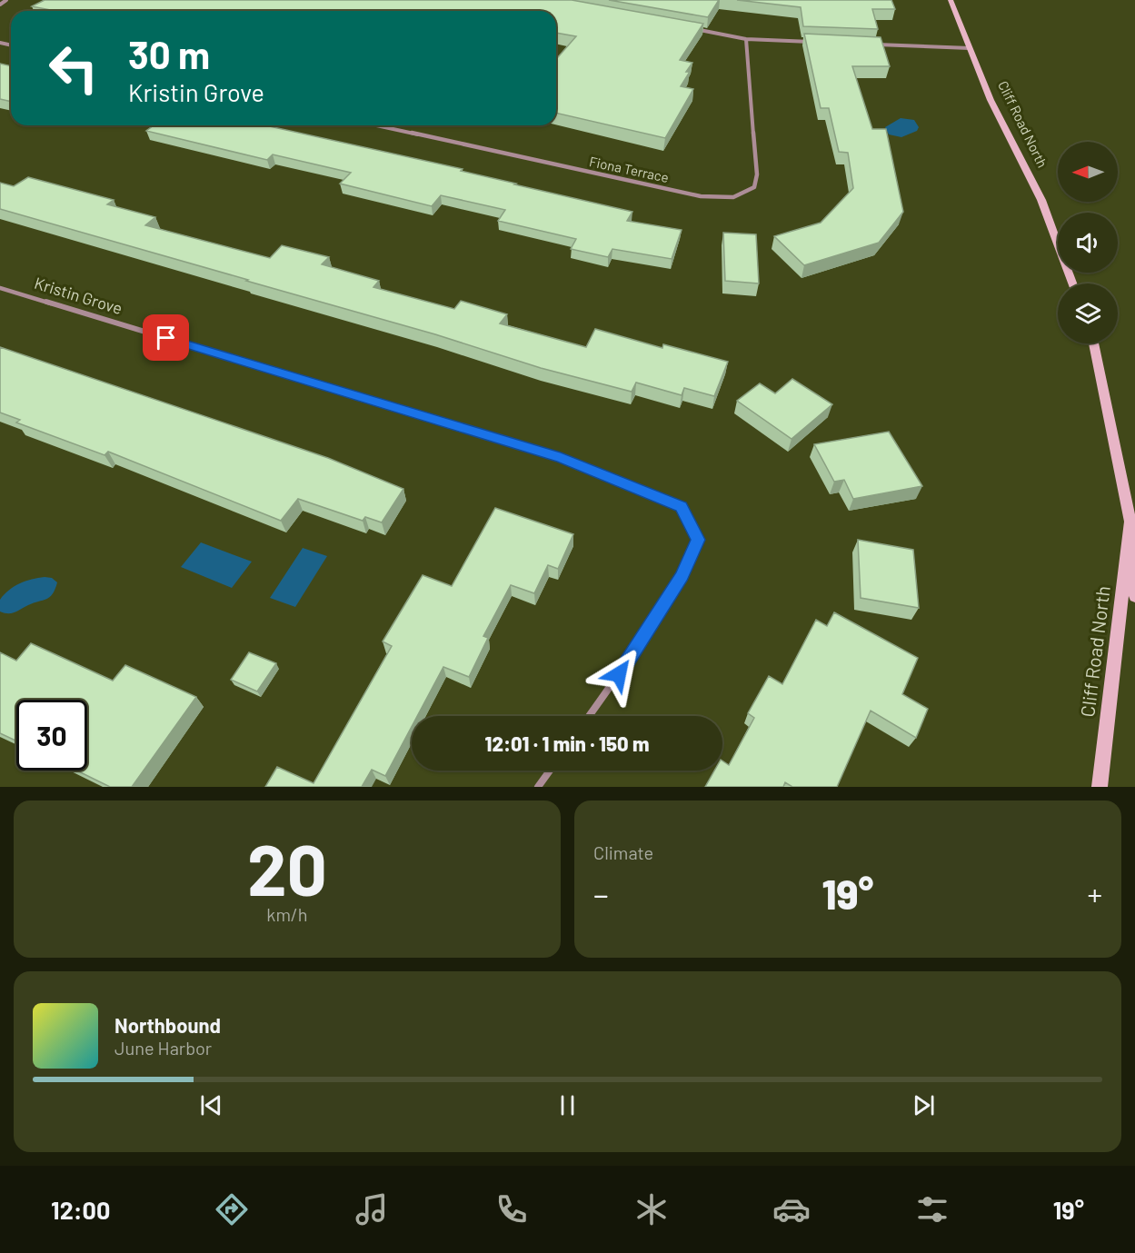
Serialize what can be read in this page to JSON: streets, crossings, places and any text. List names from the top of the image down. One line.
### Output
{"streets":{"street":["Cliff Road North","Fiona Terrace","Kristin Grove"]},"north":"left","page":{"turn":["30 m","Kristin Grove"],"limit":"30","trip":"12:01 · 1 min · 150 m","tile":[["20","km/h"],"Climate"],"heat":["−","19°","+"],"song":["Northbound","June Harbor"],"tabs":["12:00","19°"]}}
